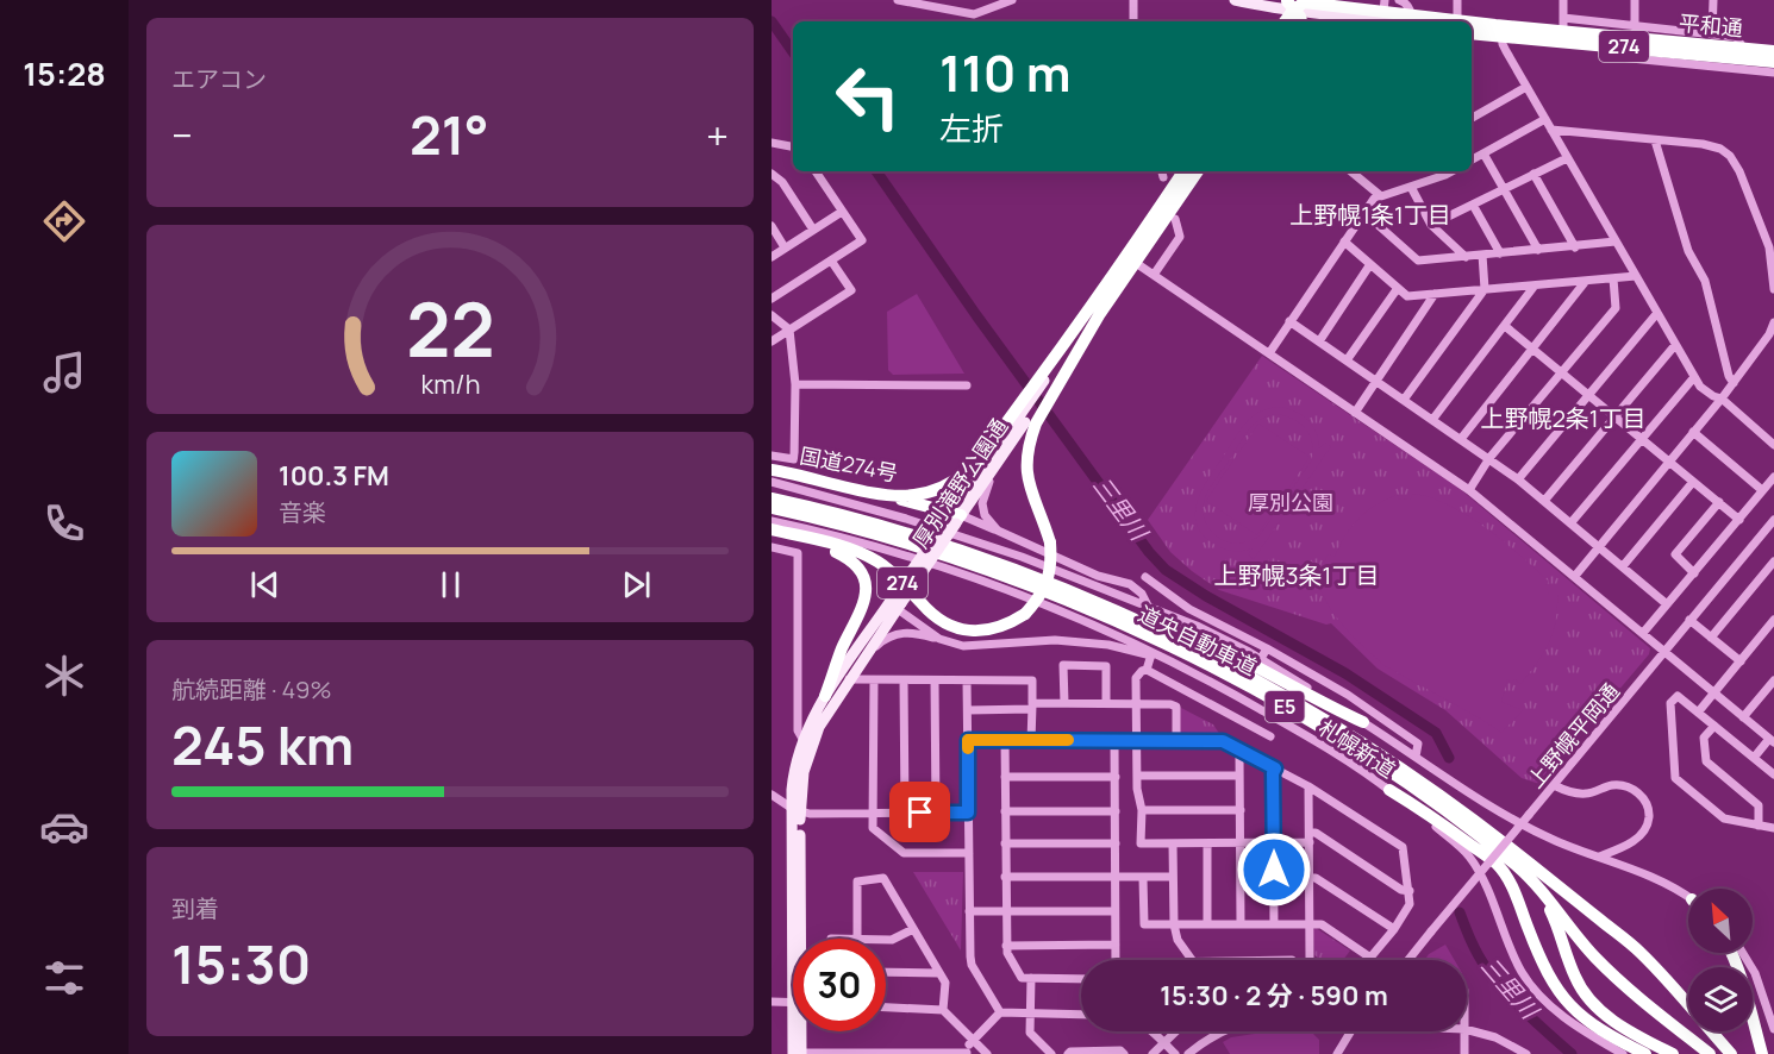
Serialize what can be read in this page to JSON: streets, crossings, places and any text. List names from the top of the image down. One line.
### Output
{"streets":{"highway":["平和通","274","国道274号","道央自動車道","E5"],"main road":["厚別滝野公園通"],"street":["上野幌平岡通","札幌新道"]},"crossings":[["274","国道274号"],["国道274号","厚別滝野公園通"]],"districts":["上野幌1条1丁目","上野幌2条1丁目","上野幌3条1丁目"],"water":["三里川"],"parks":["厚別公園"],"north":"top left","page":{"tabs":"15:28","tile":["エアコン",["航続距離 · 49%","245 km"],["到着","15:30"]],"turn":["110 m","左折"],"heat":["−","21°","+"],"song":["100.3 FM","音楽"],"limit":"30","trip":"15:30 · 2 分 · 590 m","gauge":["22","km/h"]}}
